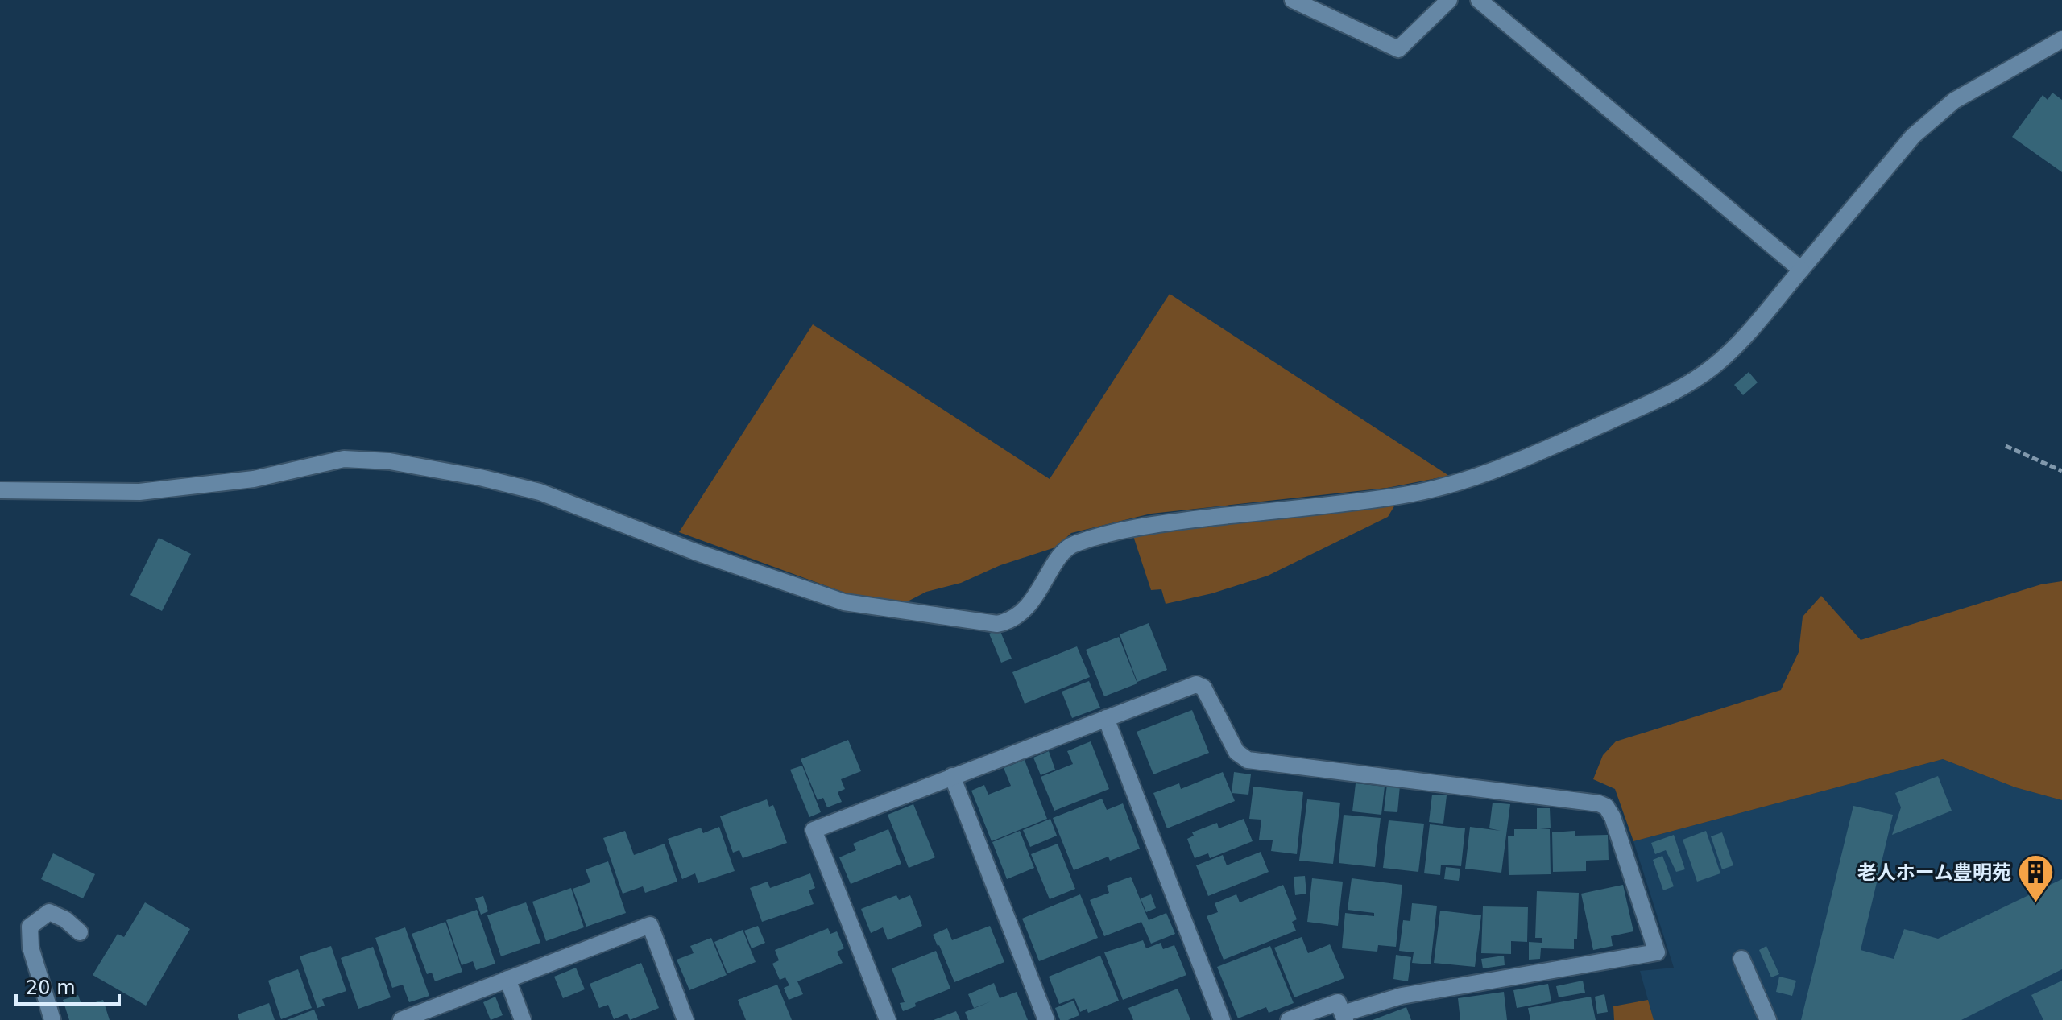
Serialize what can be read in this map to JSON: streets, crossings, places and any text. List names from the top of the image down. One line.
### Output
{"places":{"building":["老人ホーム豊明苑"]},"scale_bar":"20 m"}
